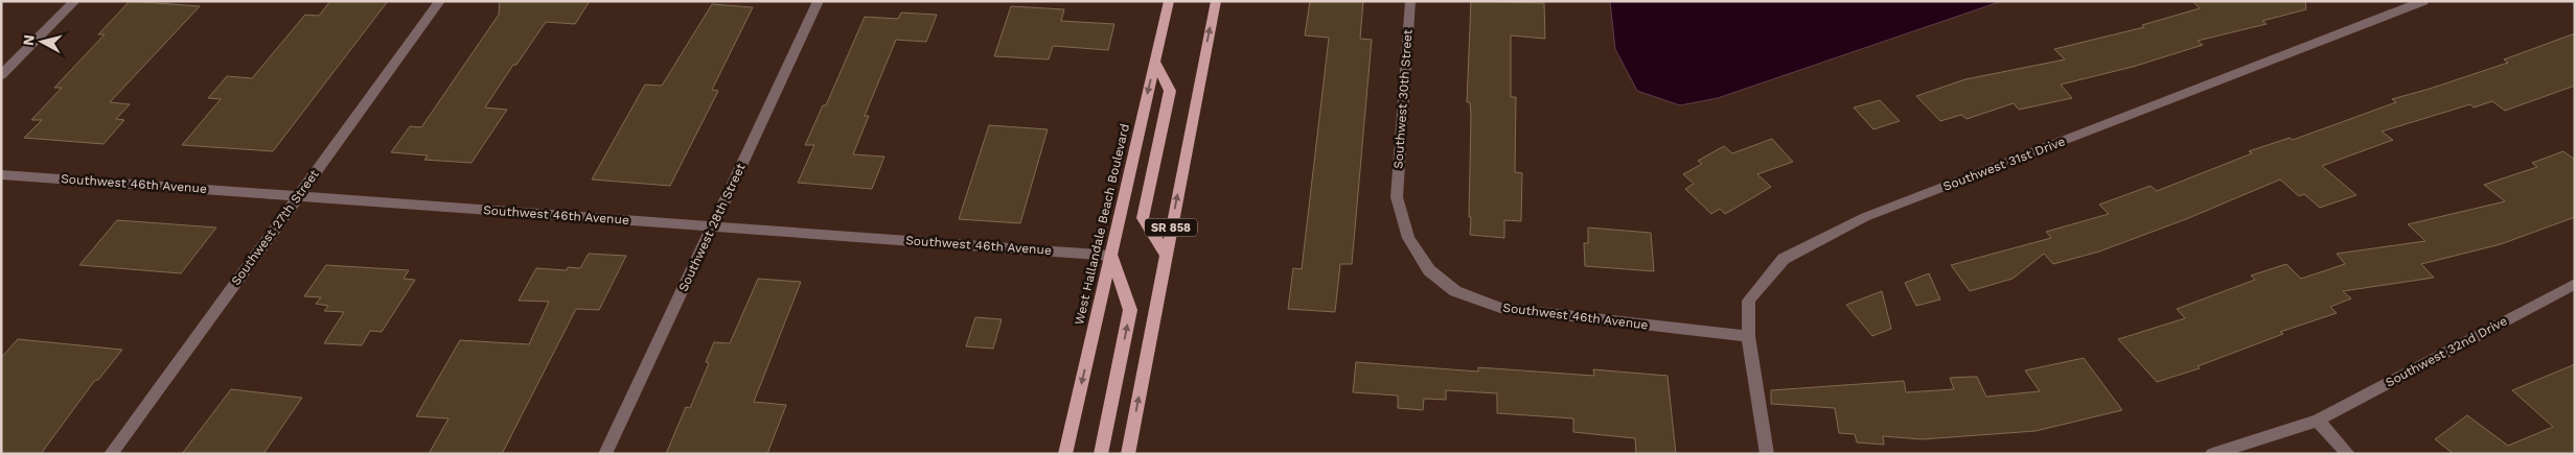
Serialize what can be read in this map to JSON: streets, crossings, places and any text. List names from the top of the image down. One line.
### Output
{"streets":{"main road":["West Hallandale Beach Boulevard","SR 858"],"street":["Southwest 30th Street","Southwest 31st Drive","Southwest 46th Avenue","Southwest 27th Street","Southwest 28th Street","Southwest 32nd Drive"]},"crossings":[["Southwest 30th Street","Southwest 46th Avenue"],["Southwest 31st Drive","Southwest 46th Avenue"],["Southwest 46th Avenue","West Hallandale Beach Boulevard"],["Southwest 46th Avenue","Southwest 27th Street"],["Southwest 46th Avenue","Southwest 28th Street"]],"north":"left"}
